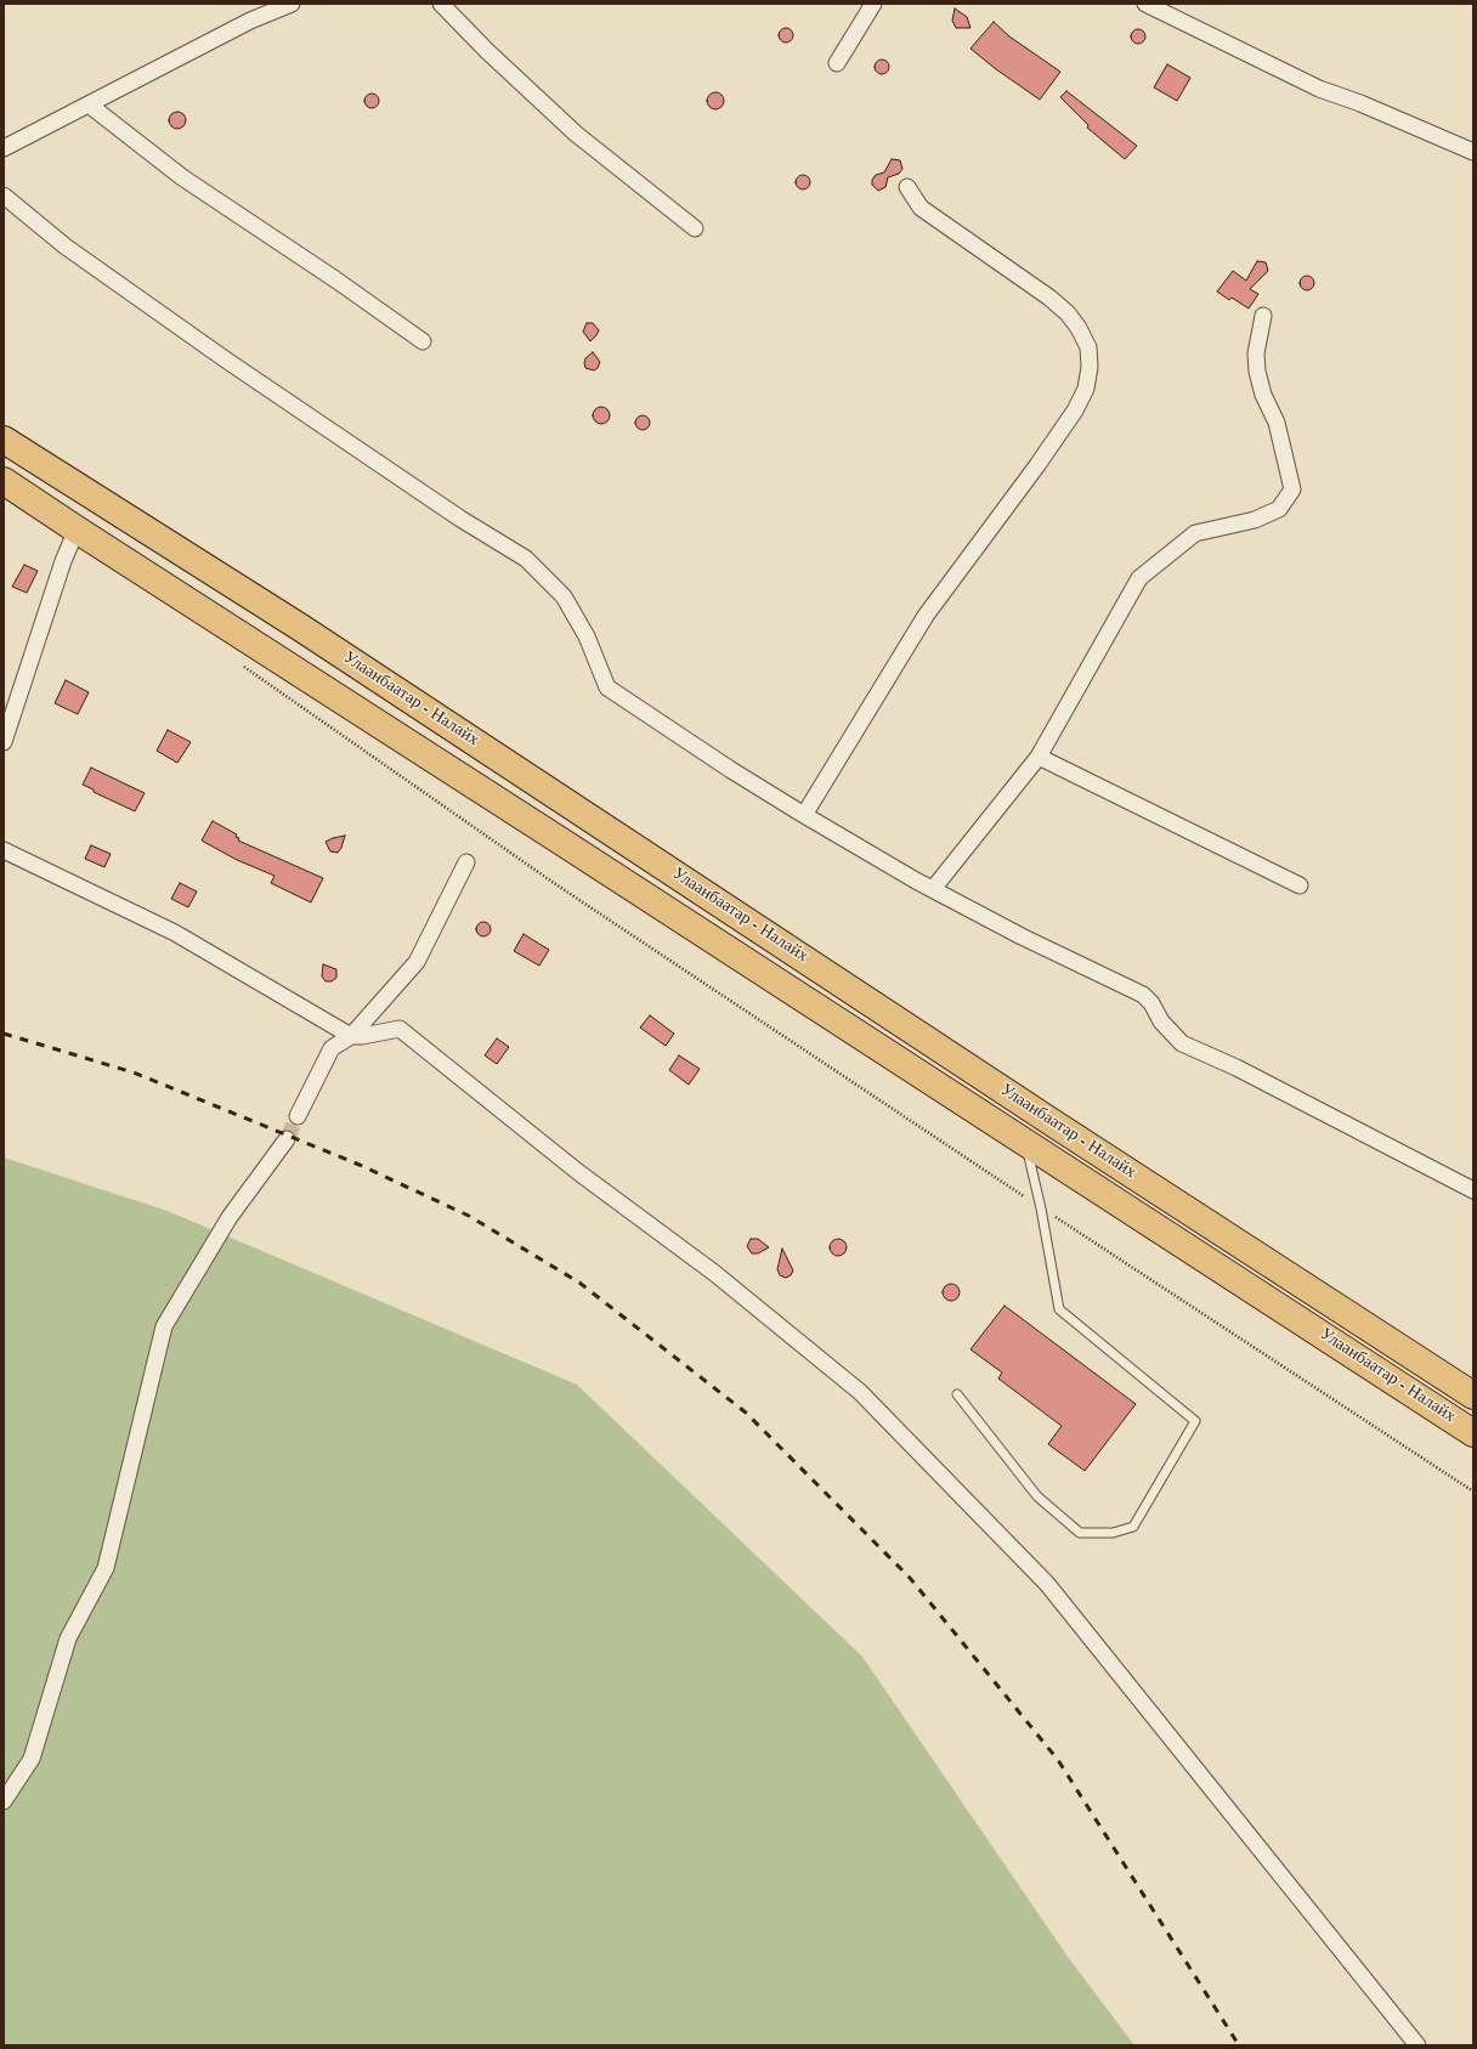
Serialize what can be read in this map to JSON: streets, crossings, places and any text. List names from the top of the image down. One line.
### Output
{"streets":{"highway":["Улаанбаатар - Налайх"]}}
